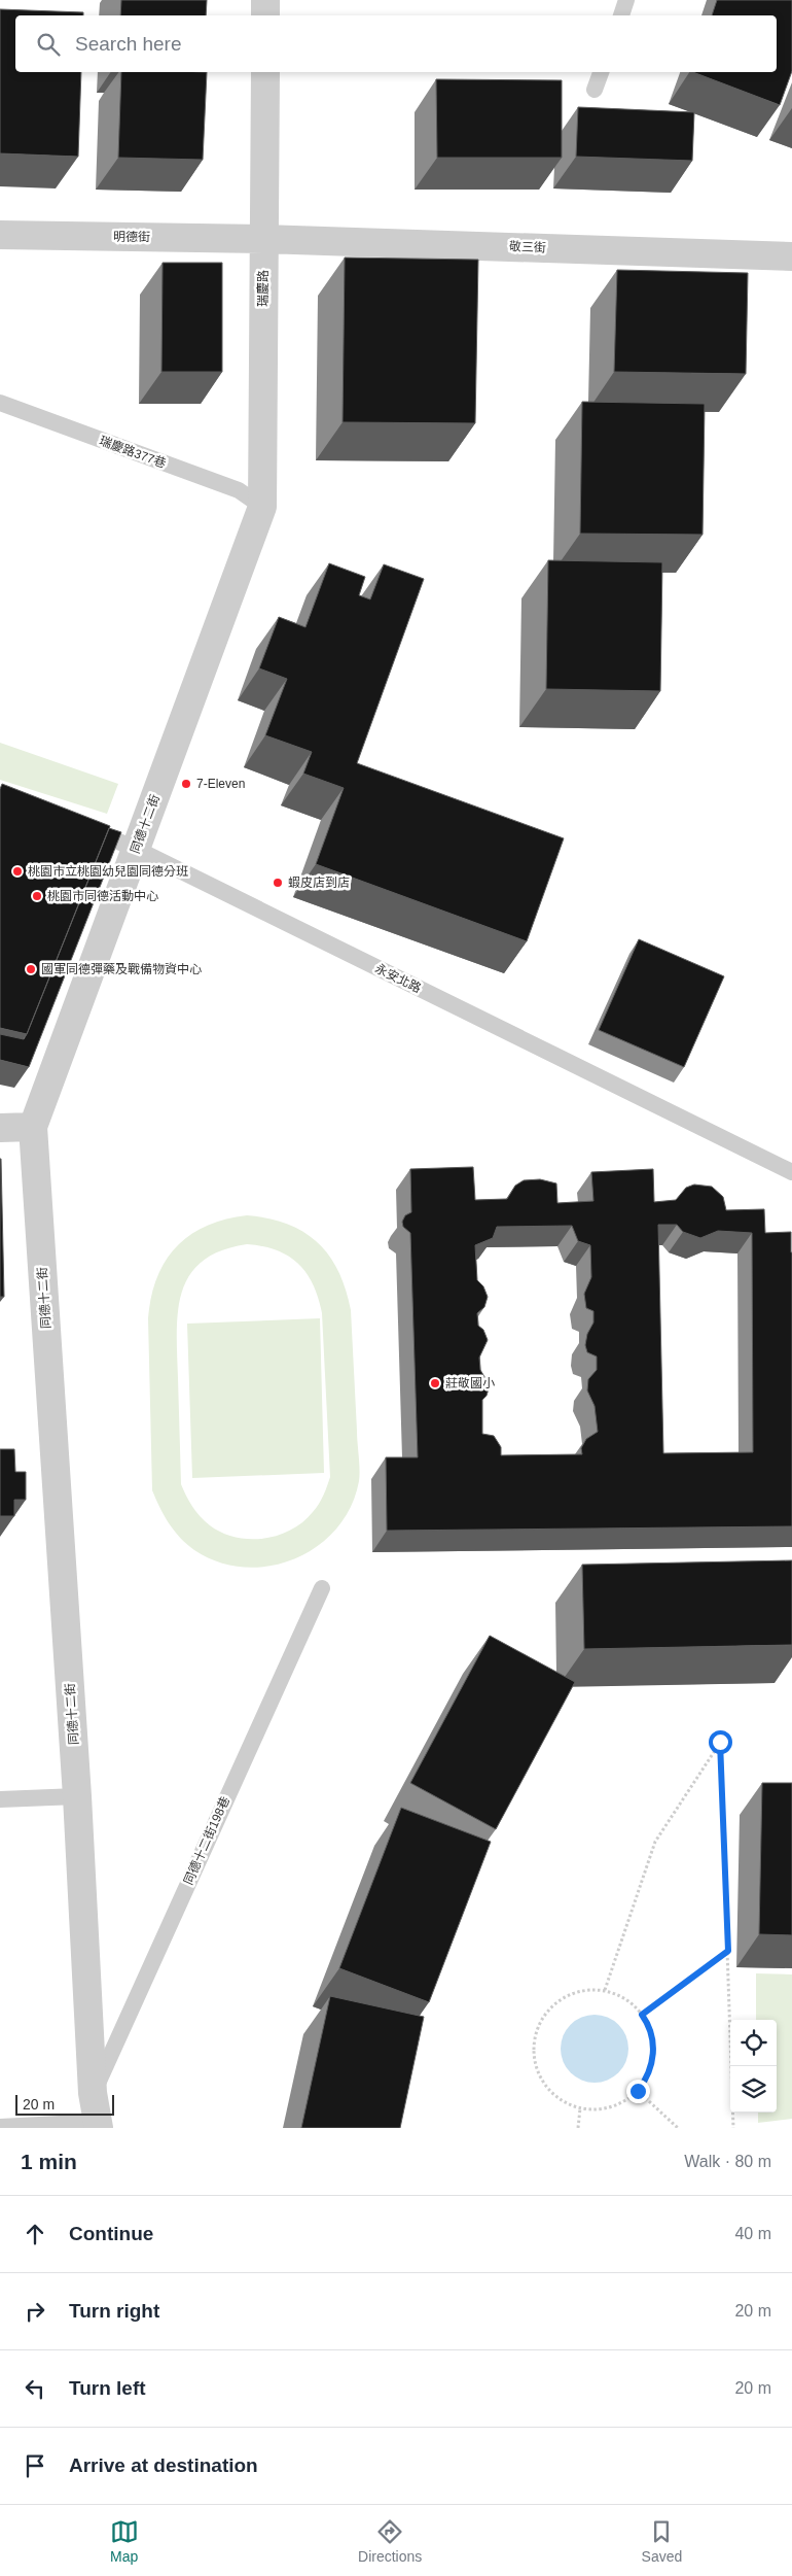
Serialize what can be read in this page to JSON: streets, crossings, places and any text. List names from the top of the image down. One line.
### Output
{"streets":{"street":["明德街","敬三街","瑞慶路","同德十二街"],"lane":["瑞慶路377巷","永安北路","同德十二街198巷"]},"crossings":[["明德街","敬三街"],["明德街","瑞慶路"],["敬三街","瑞慶路"],["瑞慶路","瑞慶路377巷"],["瑞慶路","同德十二街"],["瑞慶路377巷","同德十二街"],["同德十二街","永安北路"],["同德十二街","同德十二街198巷"]],"places":["7-Eleven","桃園市立桃園幼兒園同德分班","蝦皮店到店","桃園市同德活動中心","國軍同德彈藥及戰備物資中心","莊敬國小"],"scale_bar":"20 m","page":{"search":"Search here","scale":"20 m","heading":["1 min","Walk · 80 m"],"list":[["Continue","40 m"],["Turn right","20 m"],["Turn left","20 m"],"Arrive at destination"],"nav":["Map","Directions","Saved"]}}
